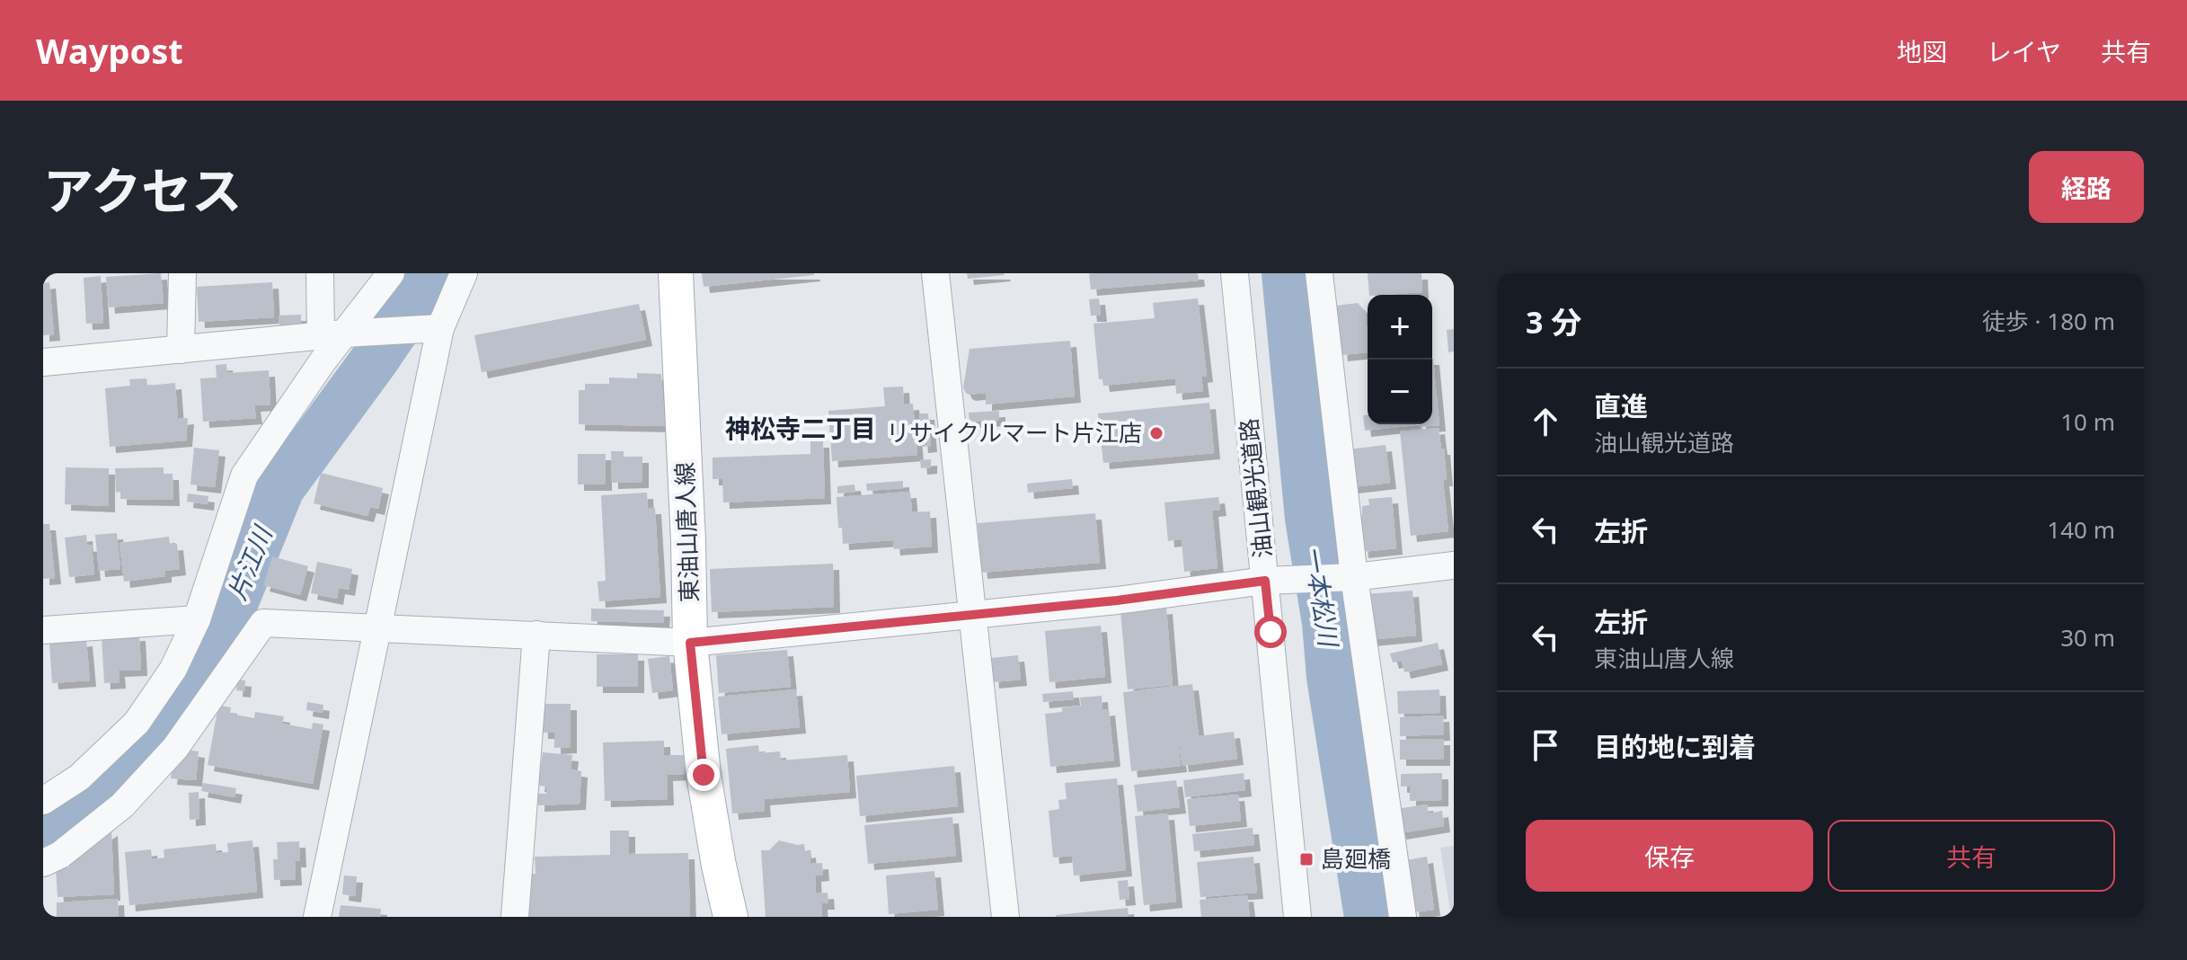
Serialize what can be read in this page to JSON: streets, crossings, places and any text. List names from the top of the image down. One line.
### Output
{"streets":{"main road":["東油山唐人線"],"street":["油山観光道路"]},"districts":["神松寺二丁目"],"water":["片江川","一本松川"],"places":{"other":["リサイクルマート片江店"],"transit":["島廻橋"]},"page":{"header":"Waypost","nav":["地図","レイヤ","共有"],"title":"アクセス","buttons":["経路",["保存","共有"]],"heading":["3 分","徒歩 · 180 m"],"map_buttons":["+","−"],"list":[["直進","油山観光道路","10 m"],["左折","140 m"],["左折","東油山唐人線","30 m"],"目的地に到着"]}}
